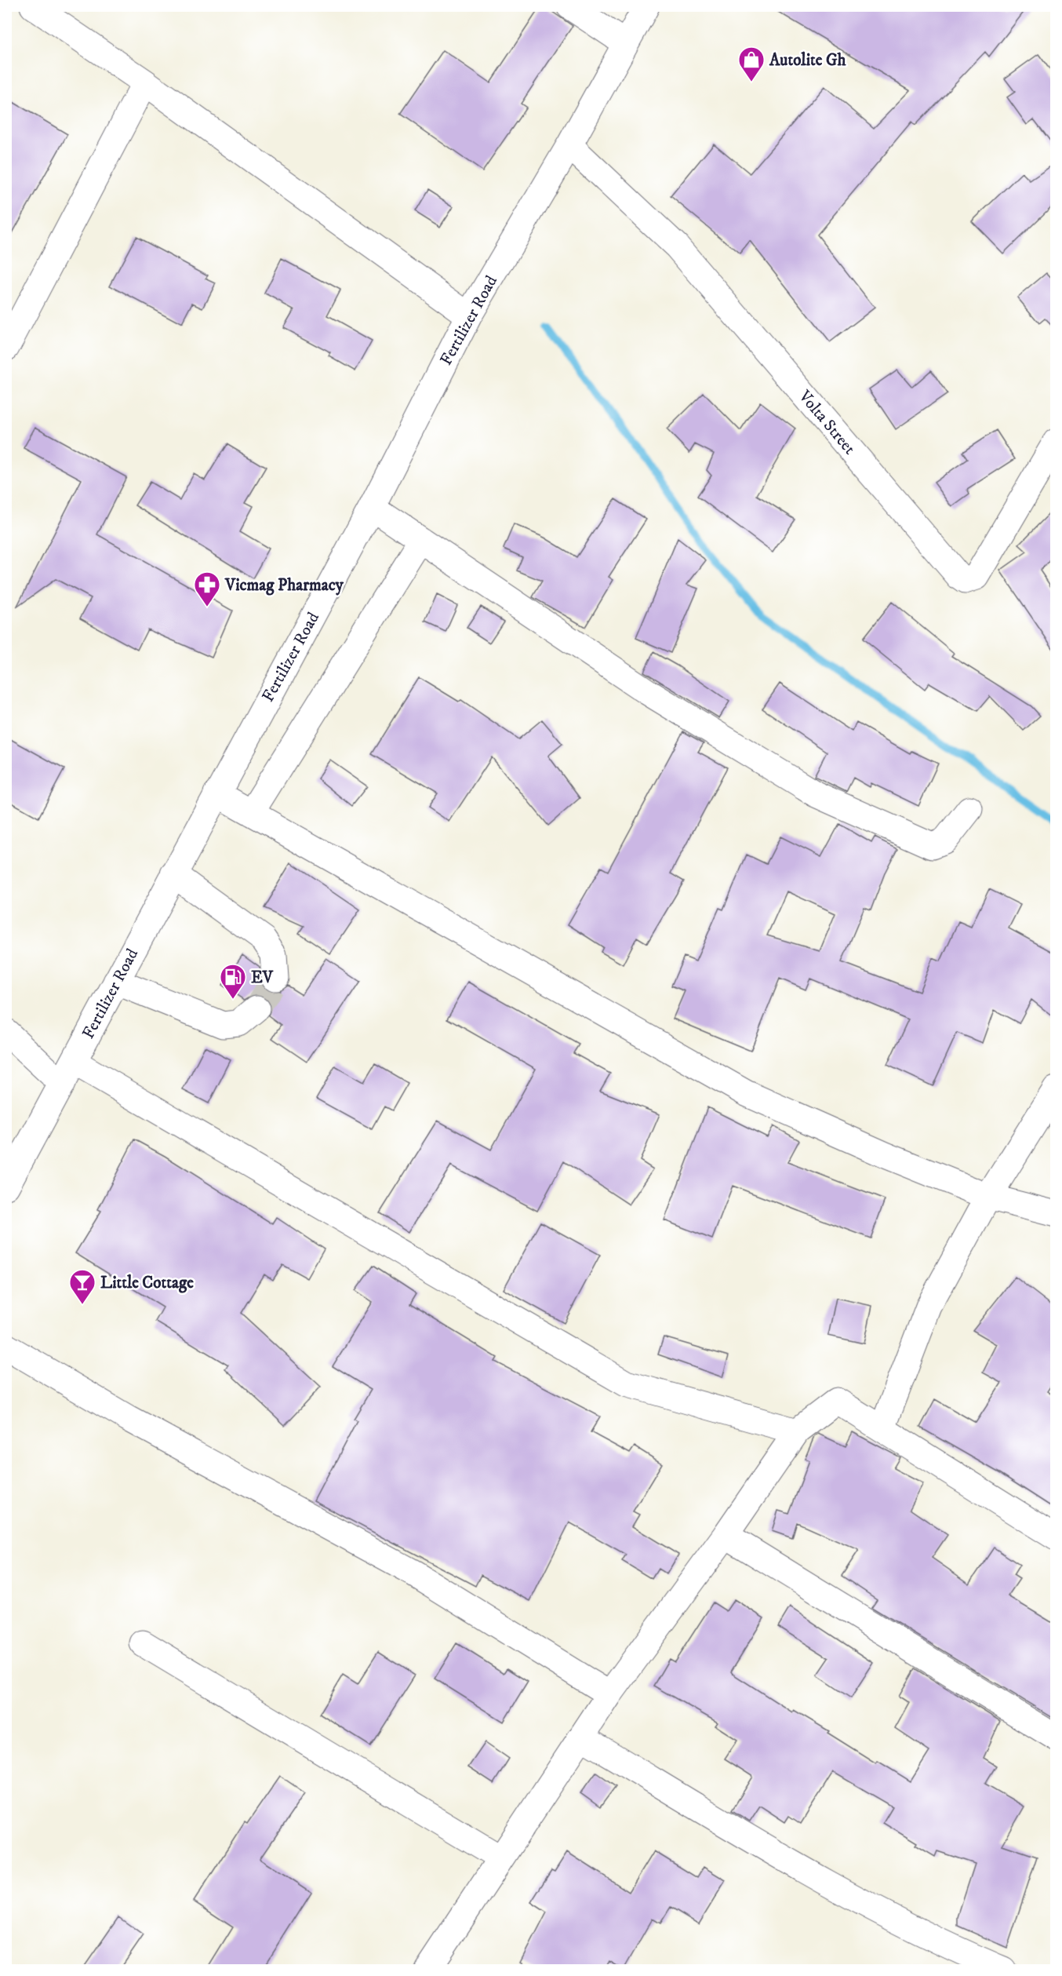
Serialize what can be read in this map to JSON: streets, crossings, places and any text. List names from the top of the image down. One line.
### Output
{"streets":{"street":["Fertilizer Road","Volta Street"]},"crossings":[["Fertilizer Road","Volta Street"]],"places":{"shop":["Autolite Gh"],"pharmacy":["Vicmag Pharmacy"],"fuel station":["EV"],"bar":["Little Cottage"]}}
